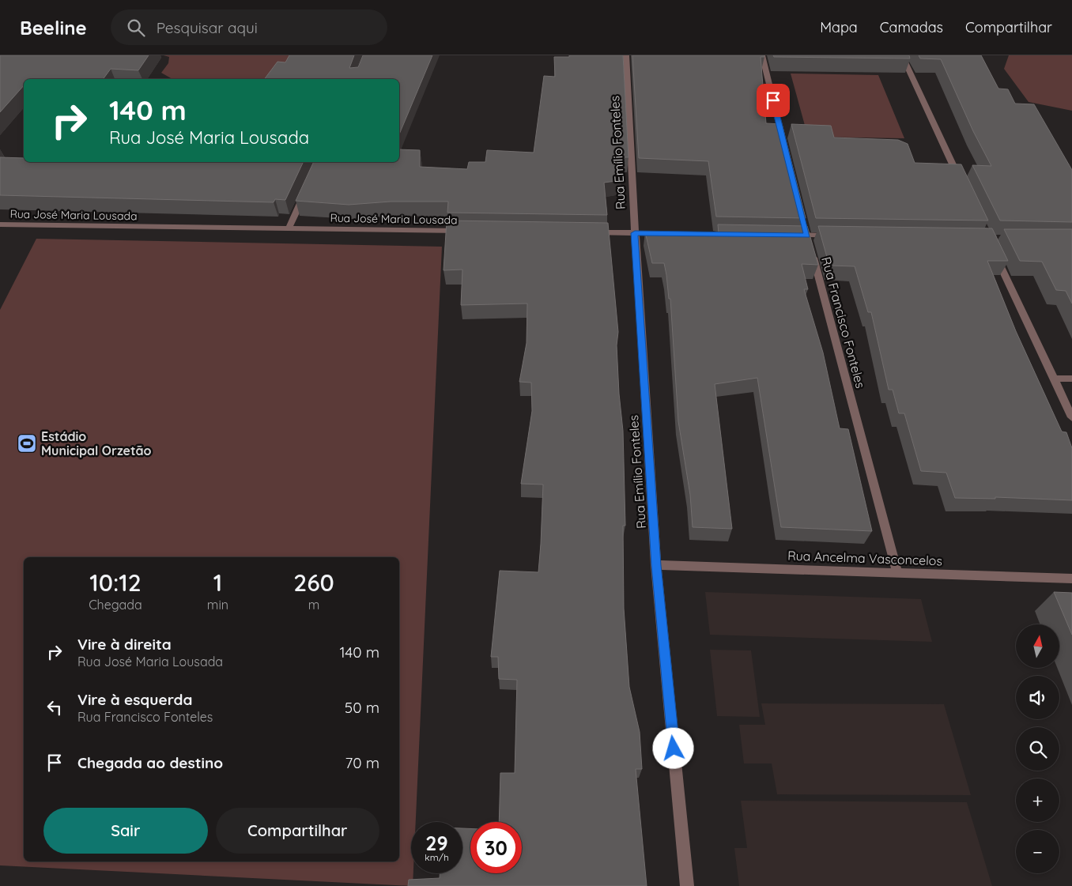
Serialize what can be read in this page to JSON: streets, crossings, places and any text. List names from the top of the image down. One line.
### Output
{"streets":{"street":["Rua Emílio Fonteles","Rua José Maria Lousada","Rua Francisco Fonteles","Rua Ancelma Vasconcelos"]},"crossings":[["Rua Emílio Fonteles","Rua Ancelma Vasconcelos"],["Rua Francisco Fonteles","Rua Ancelma Vasconcelos"]],"places":{"sports":["Estádio Municipal Orzetão"]},"north":"top","page":{"header":"Beeline","search":"Pesquisar aqui","nav":["Mapa","Camadas","Compartilhar"],"turn":["140 m","Rua José Maria Lousada"],"eta":["10:12","Chegada","1","min","260","m"],"map_buttons":["+","−"],"list":[{"name":"Vire à direita","note":"Rua José Maria Lousada","value":"140 m"},{"name":"Vire à esquerda","note":"Rua Francisco Fonteles","value":"50 m"},{"name":"Chegada ao destino","value":"70 m"}],"buttons":["Sair","Compartilhar"],"speed":"29 km/h","limit":"30"}}
